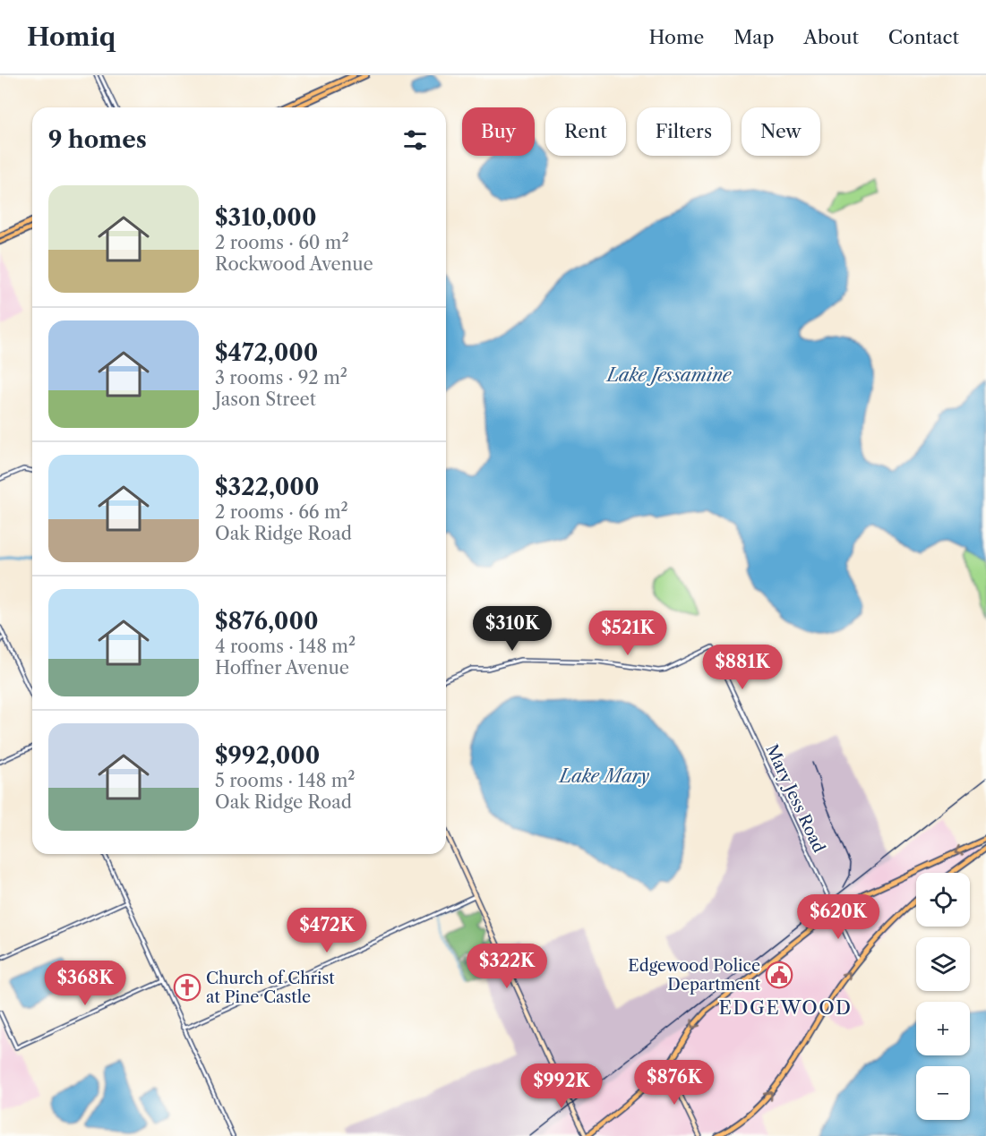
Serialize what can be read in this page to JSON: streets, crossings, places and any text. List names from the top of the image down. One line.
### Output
{"streets":{"street":["Mary Jess Road"]},"districts":["EDGEWOOD"],"water":["Lake Jessamine","Lake Mary"],"places":{"public building":["Edgewood Police Department"],"church":["Church of Christ at Pine Castle"]},"page":{"header":"Homiq","nav":["Home","Map","About","Contact"],"chip":["Buy","Rent","Filters","New"],"heading":"9 homes","list":[{"name":"$310,000","note":"2 rooms · 60 m² · Rockwood Avenue"},{"name":"$472,000","note":"3 rooms · 92 m² · Jason Street"},{"name":"$322,000","note":"2 rooms · 66 m² · Oak Ridge Road"},{"name":"$876,000","note":"4 rooms · 148 m² · Hoffner Avenue"},{"name":"$992,000","note":"5 rooms · 148 m² · Oak Ridge Road"}],"price":["$310K","$521K","$881K","$620K","$472K","$322K","$368K","$876K","$992K"],"map_buttons":["+","−"]}}
